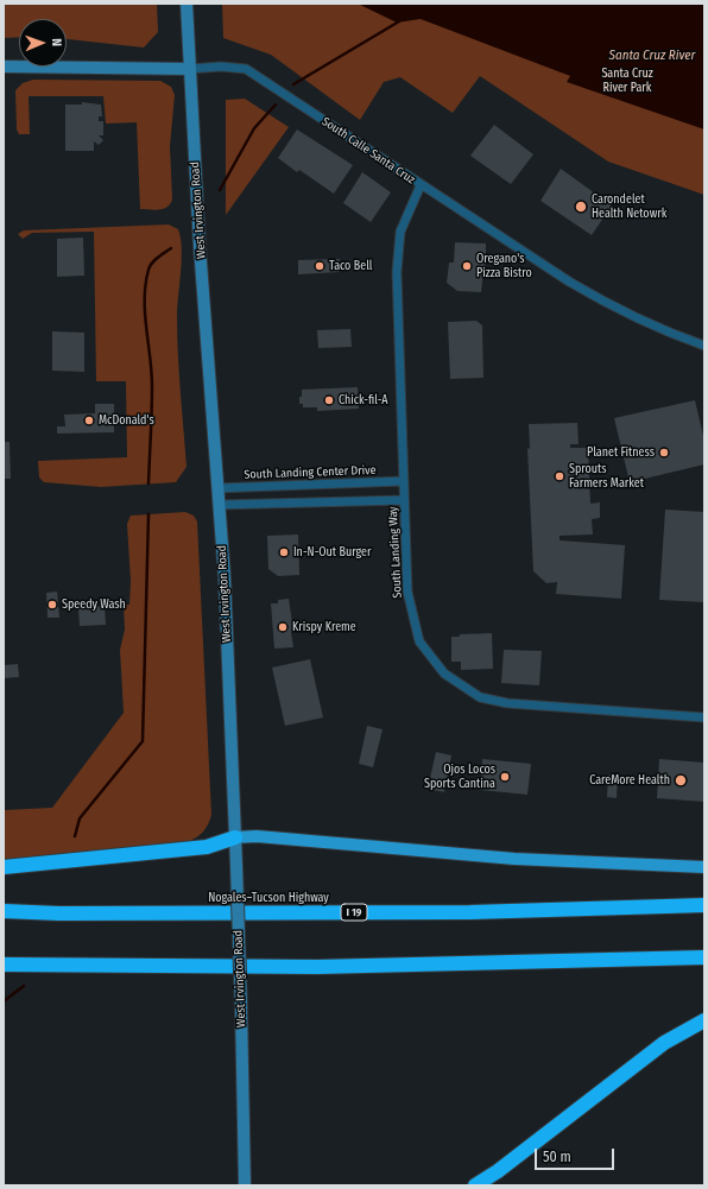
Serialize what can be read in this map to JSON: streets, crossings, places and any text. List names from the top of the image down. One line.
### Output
{"streets":{"highway":["Nogales–Tucson Highway","I 19"],"main road":["South Calle Santa Cruz","West Irvington Road"],"street":["South Landing Center Drive","South Landing Way"]},"crossings":[["South Calle Santa Cruz","West Irvington Road"],["South Calle Santa Cruz","South Landing Way"],["West Irvington Road","South Landing Center Drive"],["South Landing Center Drive","South Landing Way"]],"water":["Santa Cruz River"],"parks":["Santa Cruz River Park"],"places":["Carondelet Health Netowrk","Taco Bell","Oregano's Pizza Bistro","Chick-fil-A","McDonald's","Planet Fitness","Sprouts Farmers Market","In-N-Out Burger","Speedy Wash","Krispy Kreme","Ojos Locos Sports Cantina","CareMore Health"],"scale_bar":"50 m","north":"right"}
